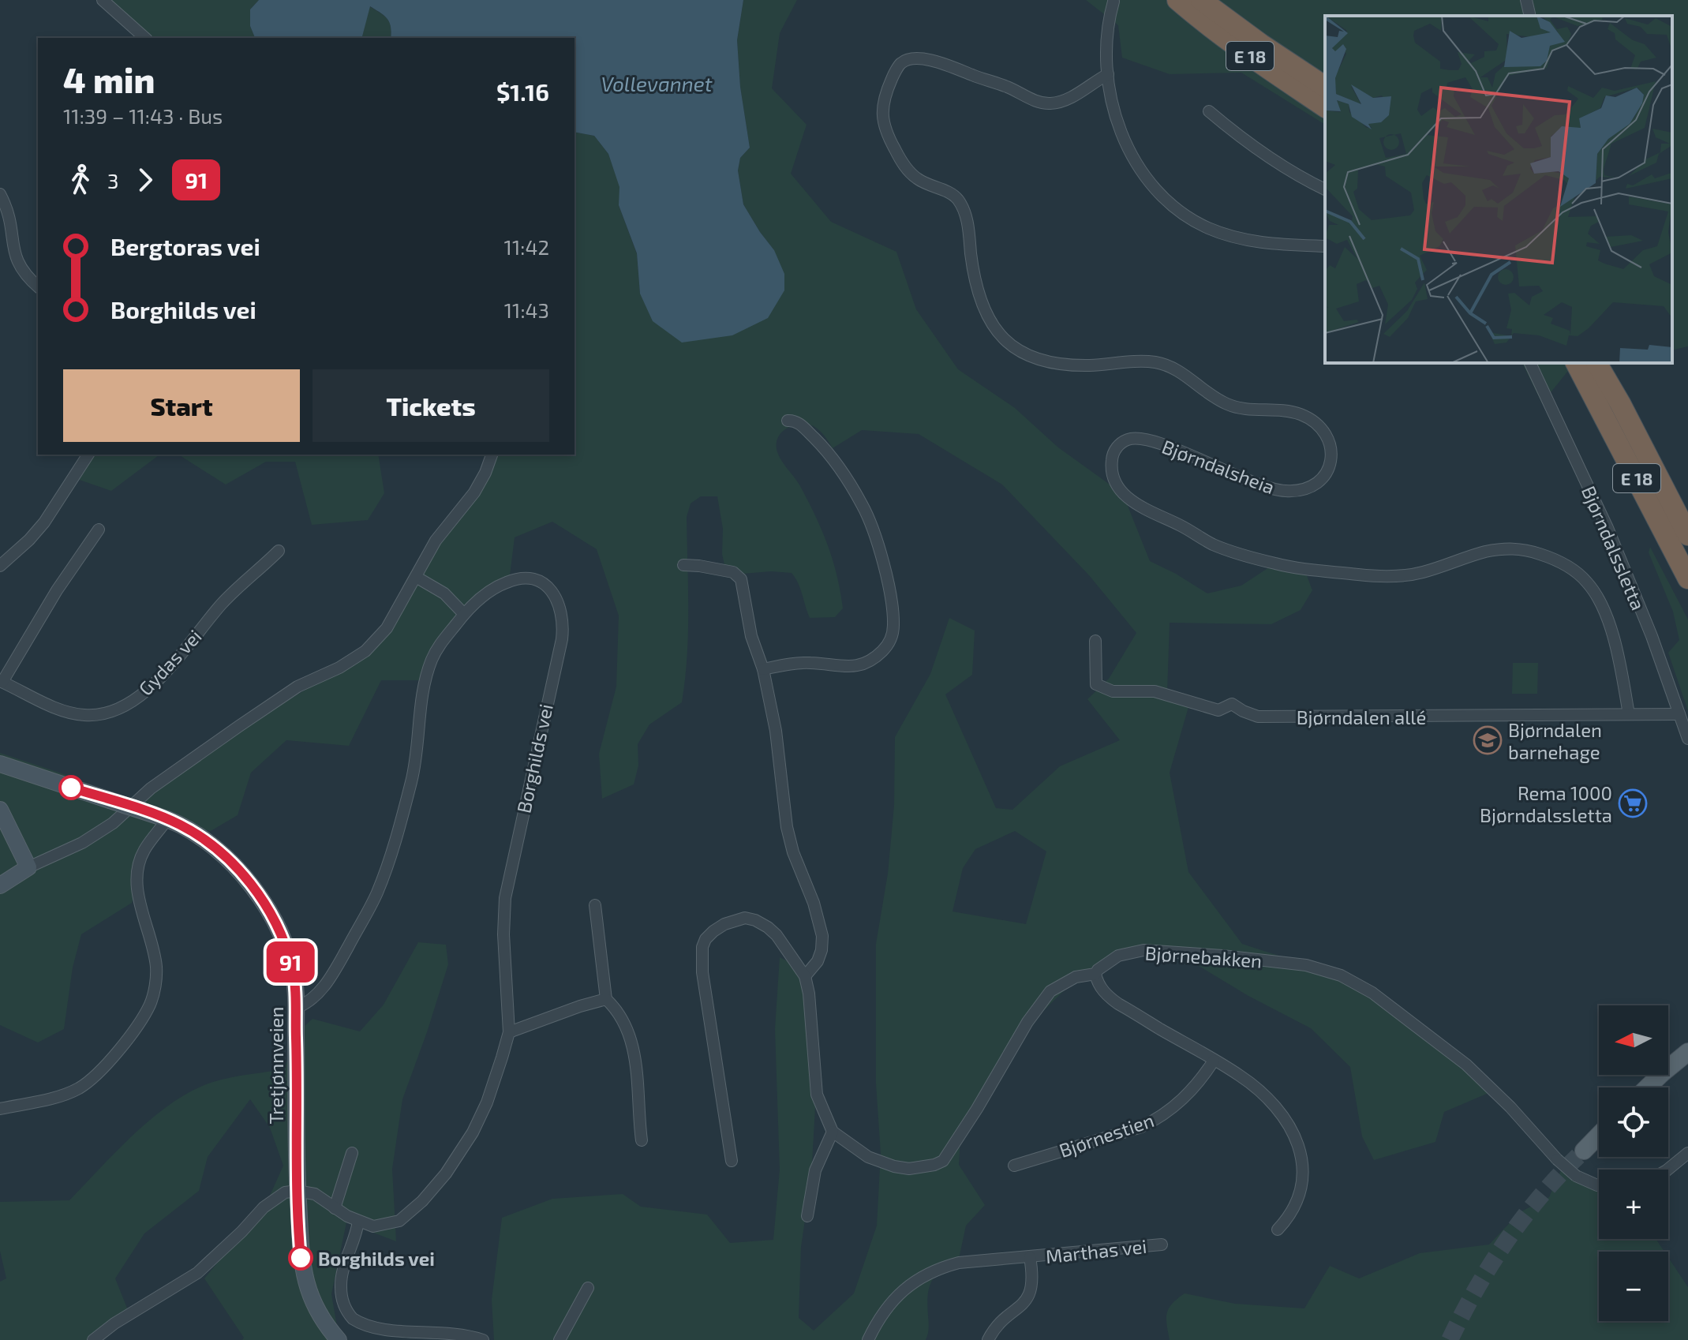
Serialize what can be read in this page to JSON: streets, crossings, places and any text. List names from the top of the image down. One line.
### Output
{"streets":{"highway":["E 18"],"street":["Bjørndalsheia","Bjørndalssletta","Gydas vei","Bjørndalen allé","Borghilds vei","Bjørnebakken","Tretjønnveien","Bjørnestien","Marthas vei"]},"crossings":[["Bjørndalsheia","Bjørndalen allé"],["Bjørndalssletta","Bjørndalen allé"],["Borghilds vei","Tretjønnveien"]],"water":["Vollevannet"],"places":{"school or university":["Bjørndalen barnehage"],"supermarket":["Rema 1000 Bjørndalssletta"],"other":["Borghilds vei"]},"lines":["bus line 91"],"north":"left","page":{"on_map":"91","heading":["4 min","11:39 – 11:43 · Bus","$1.16"],"legs":["3","91"],"list":[{"name":"Bergtoras vei","value":"11:42"},{"name":"Borghilds vei","value":"11:43"}],"buttons":["Start","Tickets"],"map_buttons":["+","−"]}}
